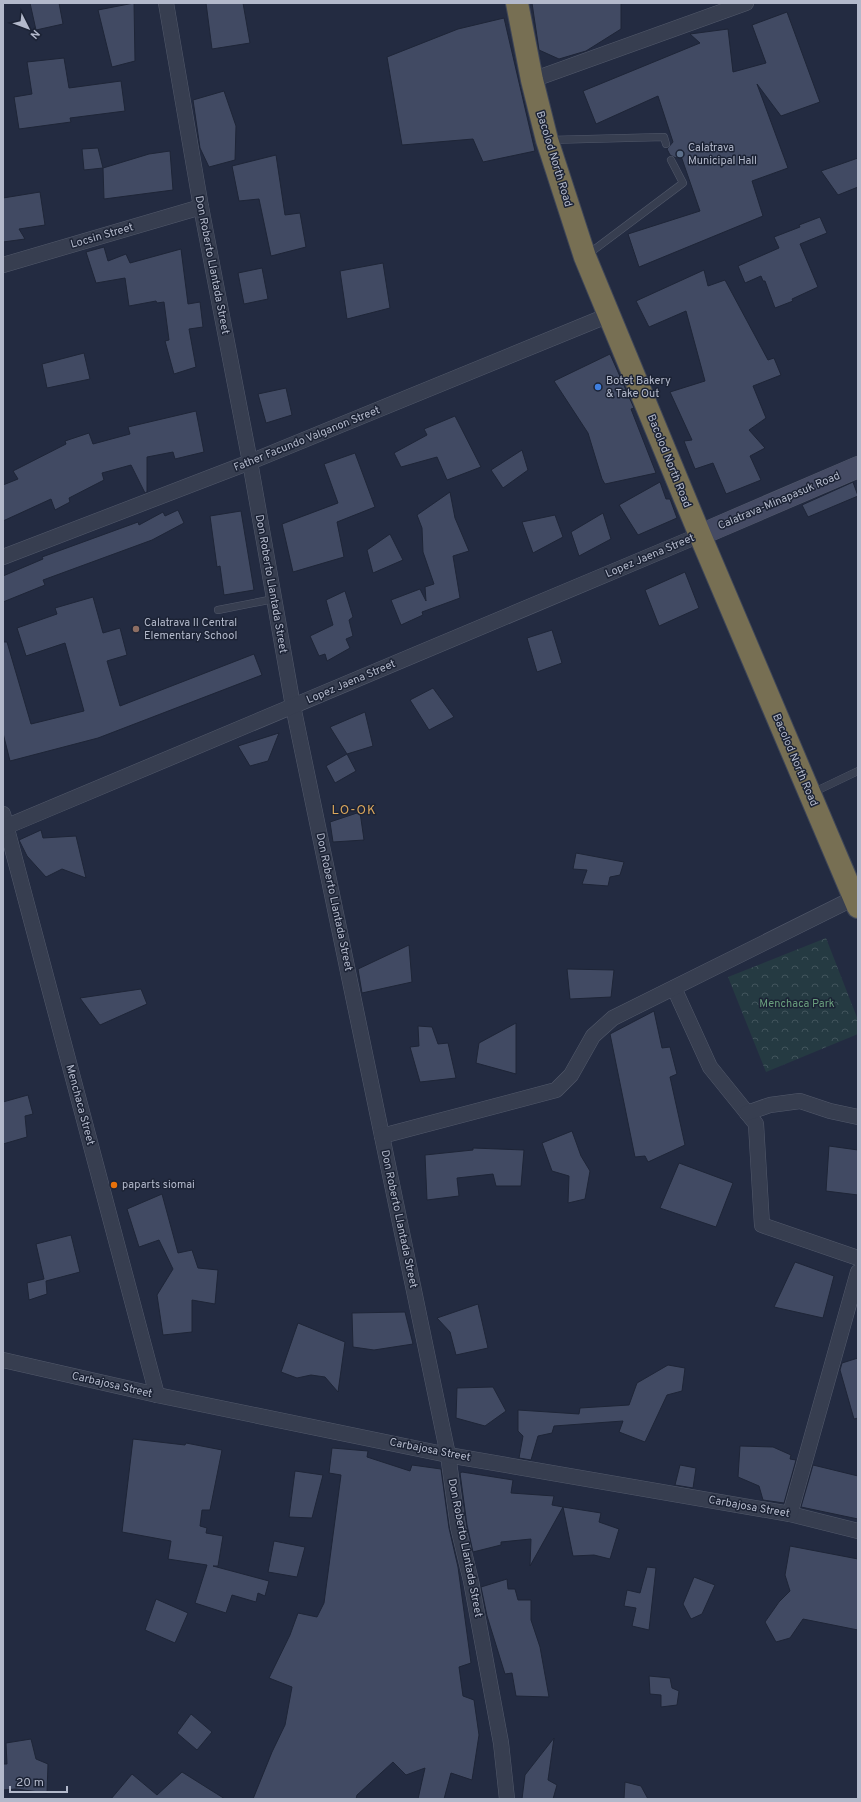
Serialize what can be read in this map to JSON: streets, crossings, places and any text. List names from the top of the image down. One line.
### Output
{"streets":{"highway":["Bacolod North Road"],"main road":["Calatrava-Minapasuk Road"],"street":["Locsin Street","Don Roberto Llantada Street","Father Facundo Valganon Street","Lopez Jaena Street","Menchaca Street","Carbajosa Street"]},"crossings":[["Bacolod North Road","Father Facundo Valganon Street"],["Bacolod North Road","Calatrava-Minapasuk Road"],["Bacolod North Road","Lopez Jaena Street"],["Locsin Street","Don Roberto Llantada Street"],["Don Roberto Llantada Street","Father Facundo Valganon Street"],["Don Roberto Llantada Street","Lopez Jaena Street"],["Don Roberto Llantada Street","Carbajosa Street"],["Calatrava-Minapasuk Road","Lopez Jaena Street"],["Lopez Jaena Street","Menchaca Street"],["Menchaca Street","Carbajosa Street"]],"districts":["LO-OK"],"parks":["Menchaca Park"],"places":["Calatrava Municipal Hall","Botet Bakery & Take Out","Calatrava II Central Elementary School","paparts siomai"],"scale_bar":"20 m","north":"bottom right"}
